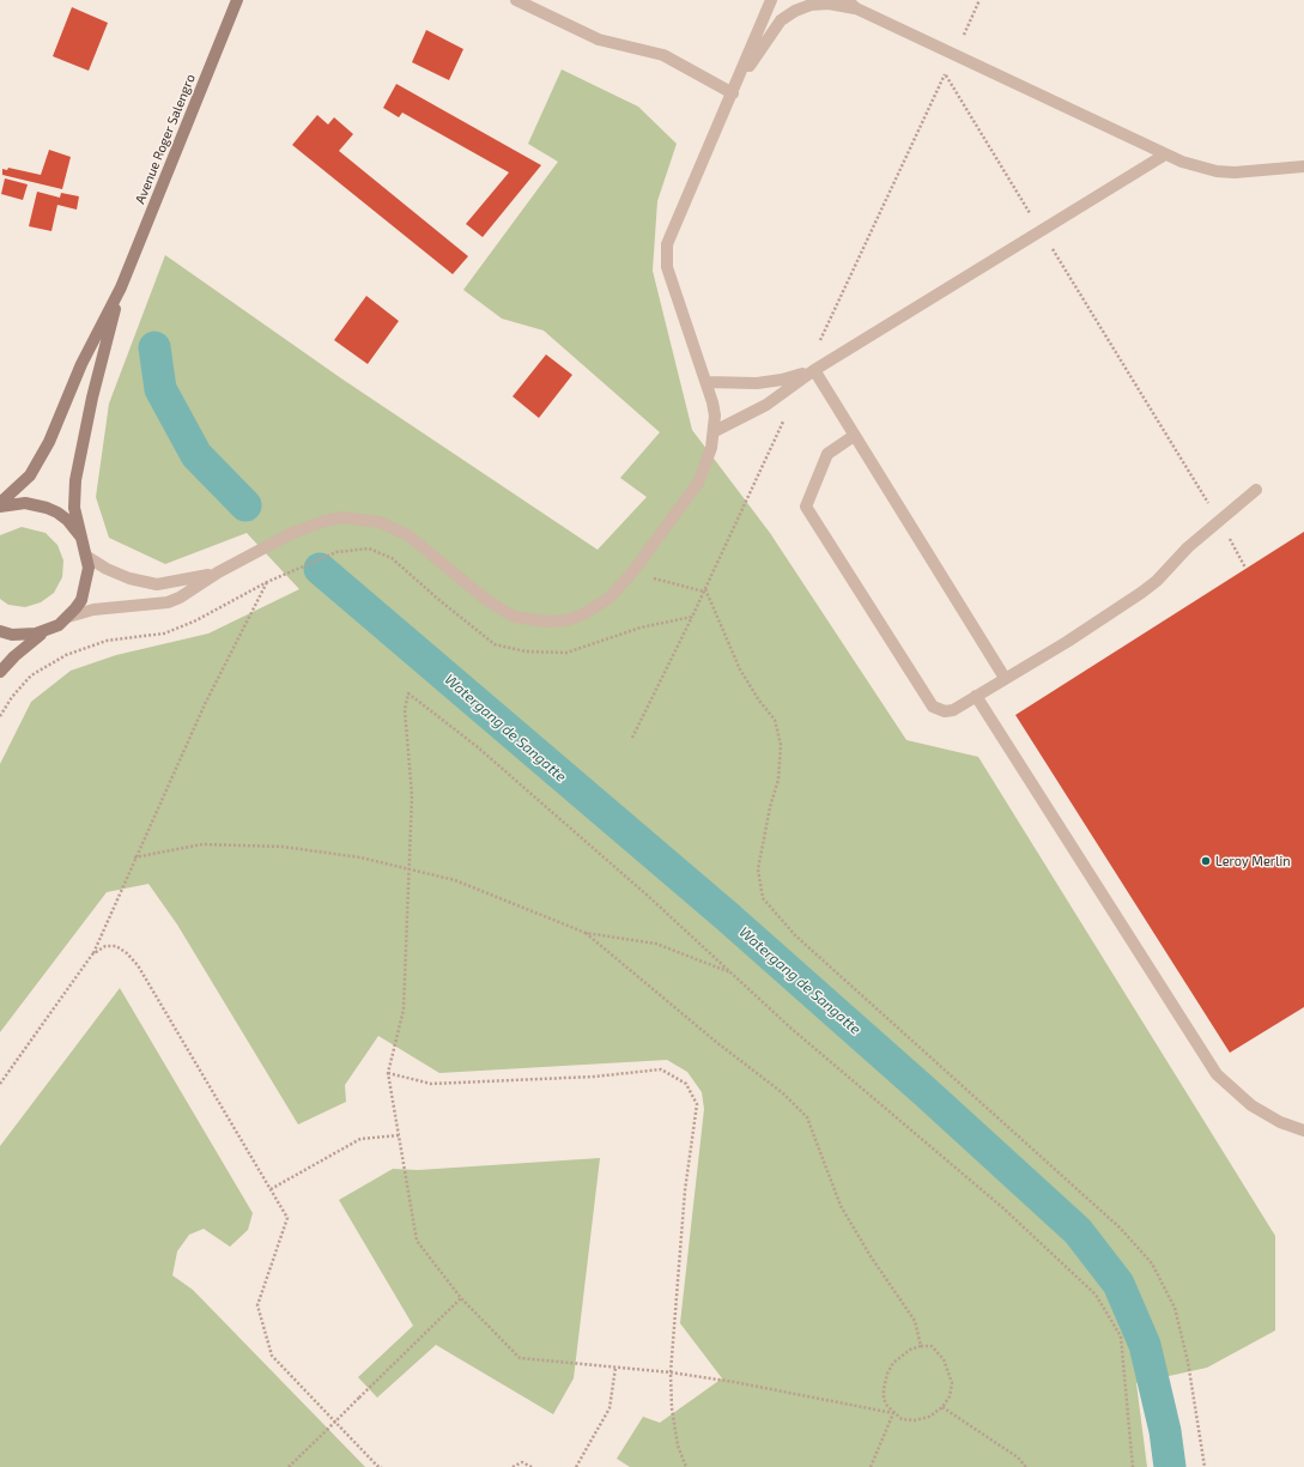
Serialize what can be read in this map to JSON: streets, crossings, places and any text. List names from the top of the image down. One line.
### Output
{"streets":{"main road":["Avenue Roger Salengro"]},"water":["Watergang de Sangatte"],"places":["Leroy Merlin"]}
